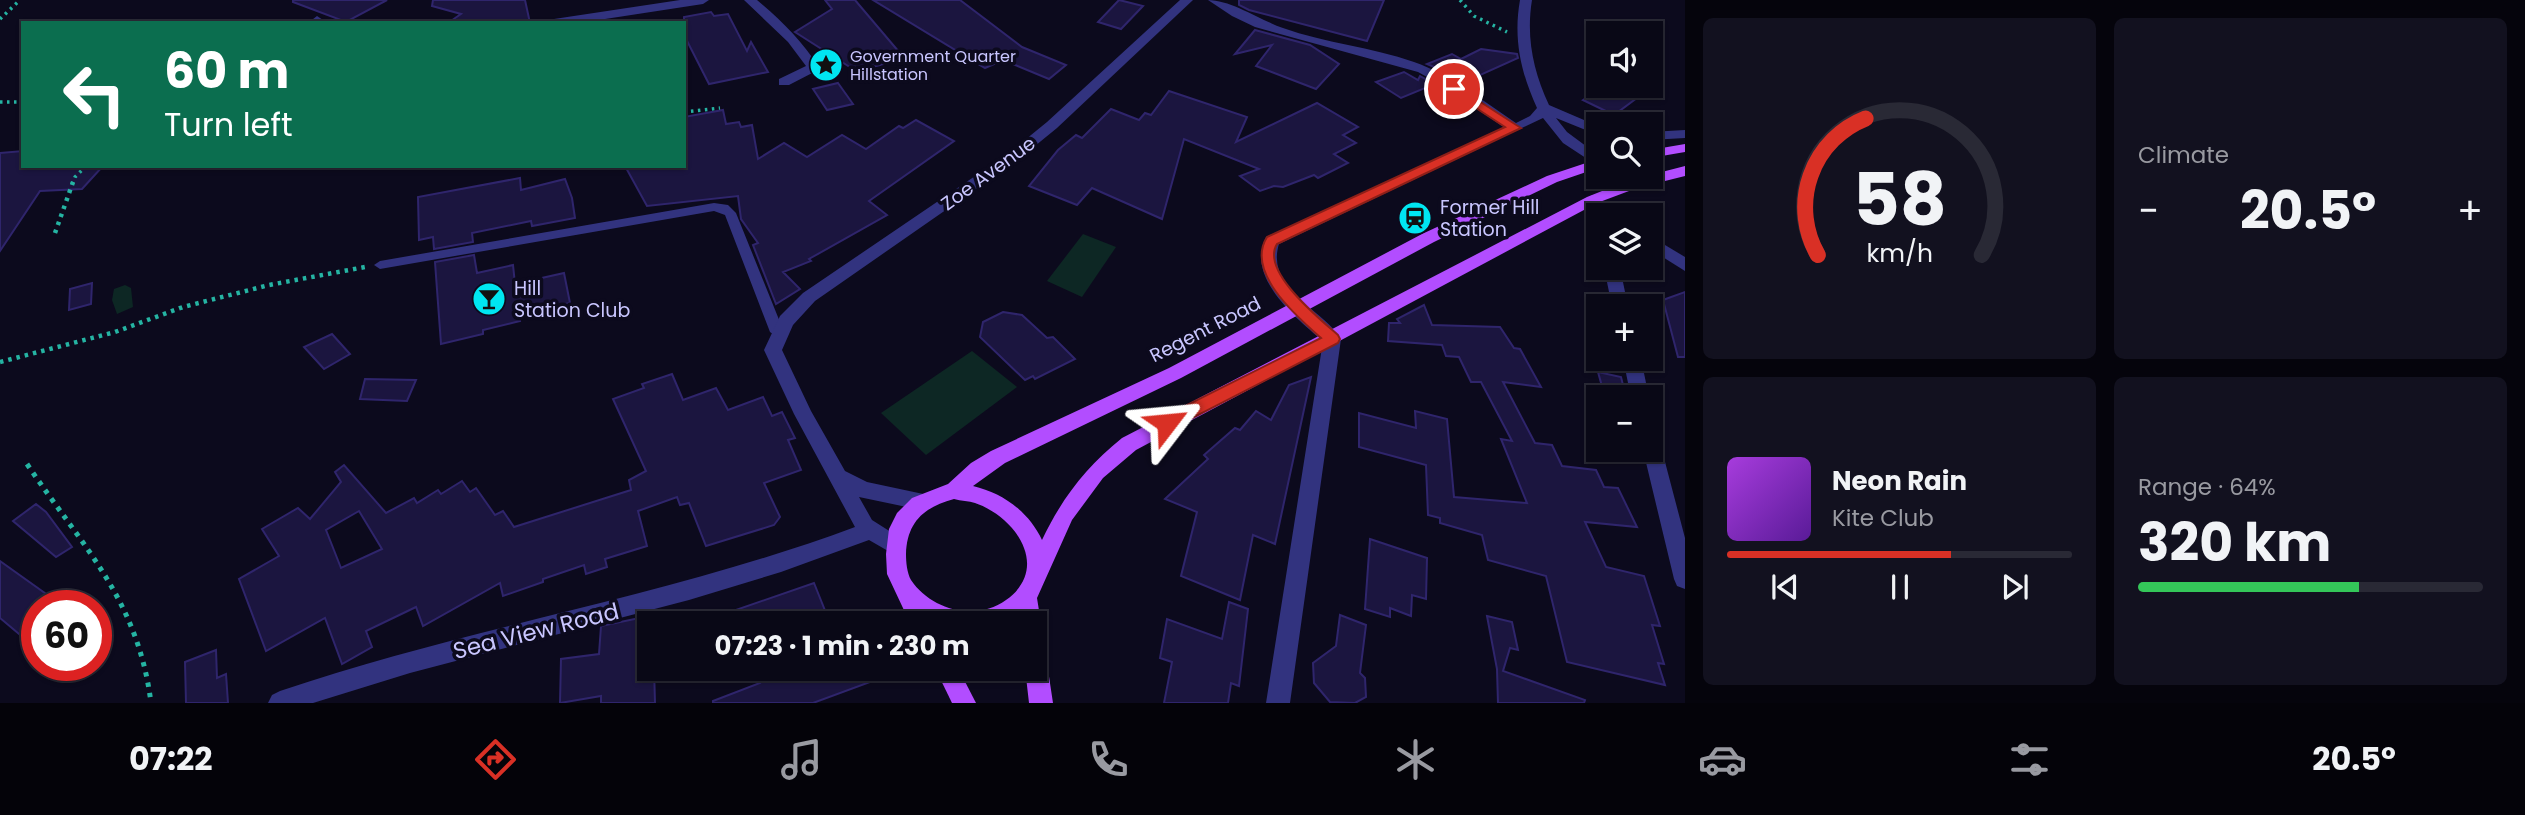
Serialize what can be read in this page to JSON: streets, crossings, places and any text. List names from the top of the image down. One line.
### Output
{"streets":{"main road":["Regent Road"],"street":["Zoe Avenue","Sea View Road"]},"places":{"place":["Government Quarter Hillstation"],"station":["Former Hill Station"],"bar":["Hill Station Club"]},"page":{"tile":["Climate",["Range · 64%","320 km"]],"map_buttons":["+","−"],"turn":["60 m","Turn left"],"heat":["−","20.5°","+"],"song":["Neon Rain","Kite Club"],"limit":"60","trip":"07:23 · 1 min · 230 m","tabs":["07:22","20.5°"],"gauge":["58","km/h"]}}
